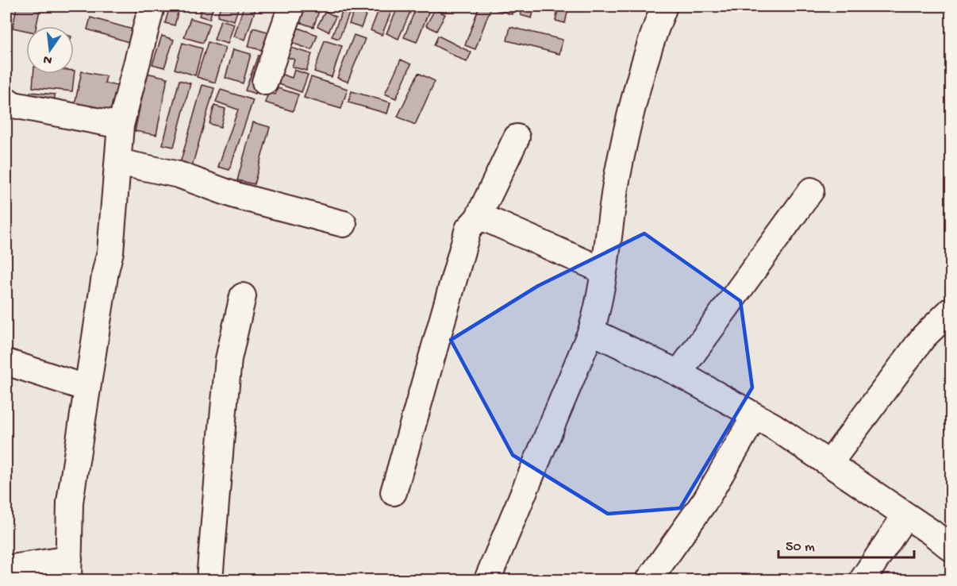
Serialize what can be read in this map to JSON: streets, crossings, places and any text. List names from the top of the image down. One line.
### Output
{"scale_bar":"50 m","north":"bottom"}
